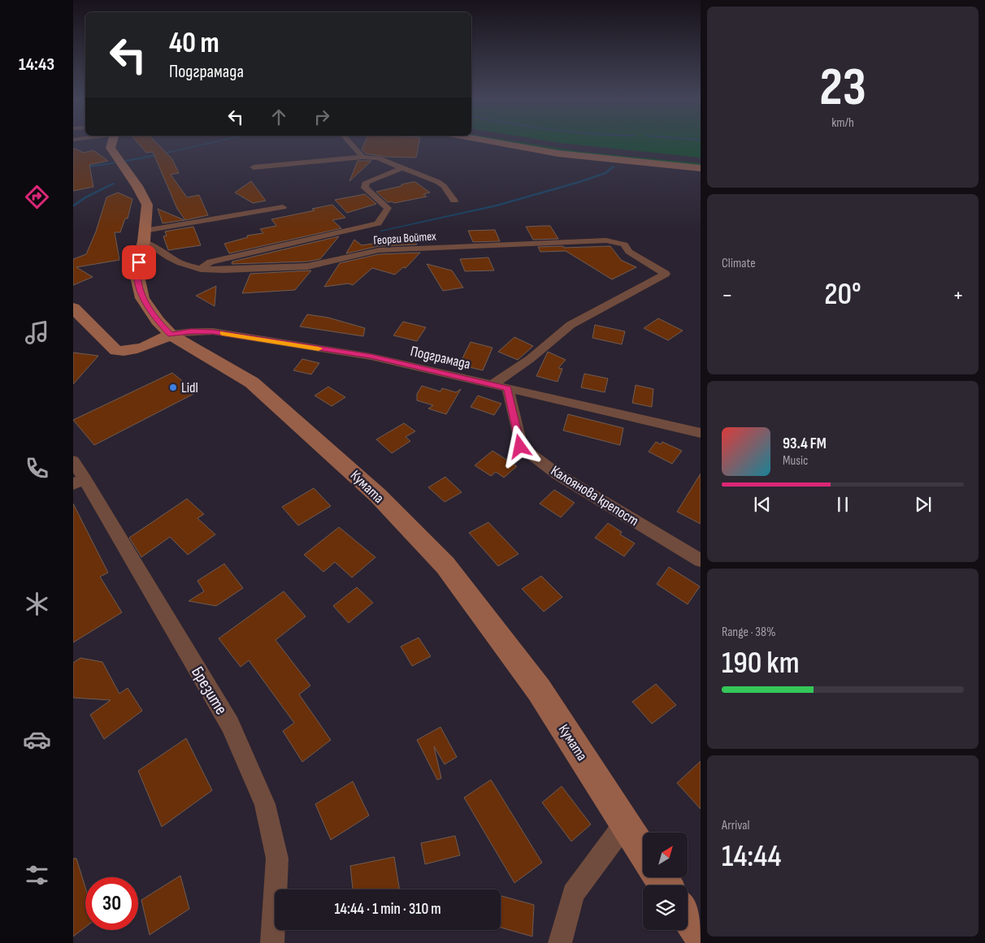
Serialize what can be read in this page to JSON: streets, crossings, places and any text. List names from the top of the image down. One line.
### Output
{"streets":{"main road":["Кумата"],"street":["Георги Войтех","Подграмада","Калоянова крепост","Брезите"]},"crossings":[["Георги Войтех","Подграмада"],["Георги Войтех","Кумата"],["Подграмада","Кумата"],["Подграмада","Калоянова крепост"]],"places":["Lidl"],"north":"top right","page":{"tabs":"14:43","tile":[["23","km/h"],"Climate",["Range · 38%","190 km"],["Arrival","14:44"]],"turn":["40 m","Подграмада"],"heat":["−","20°","+"],"song":["93.4 FM","Music"],"limit":"30","trip":"14:44 · 1 min · 310 m"}}
